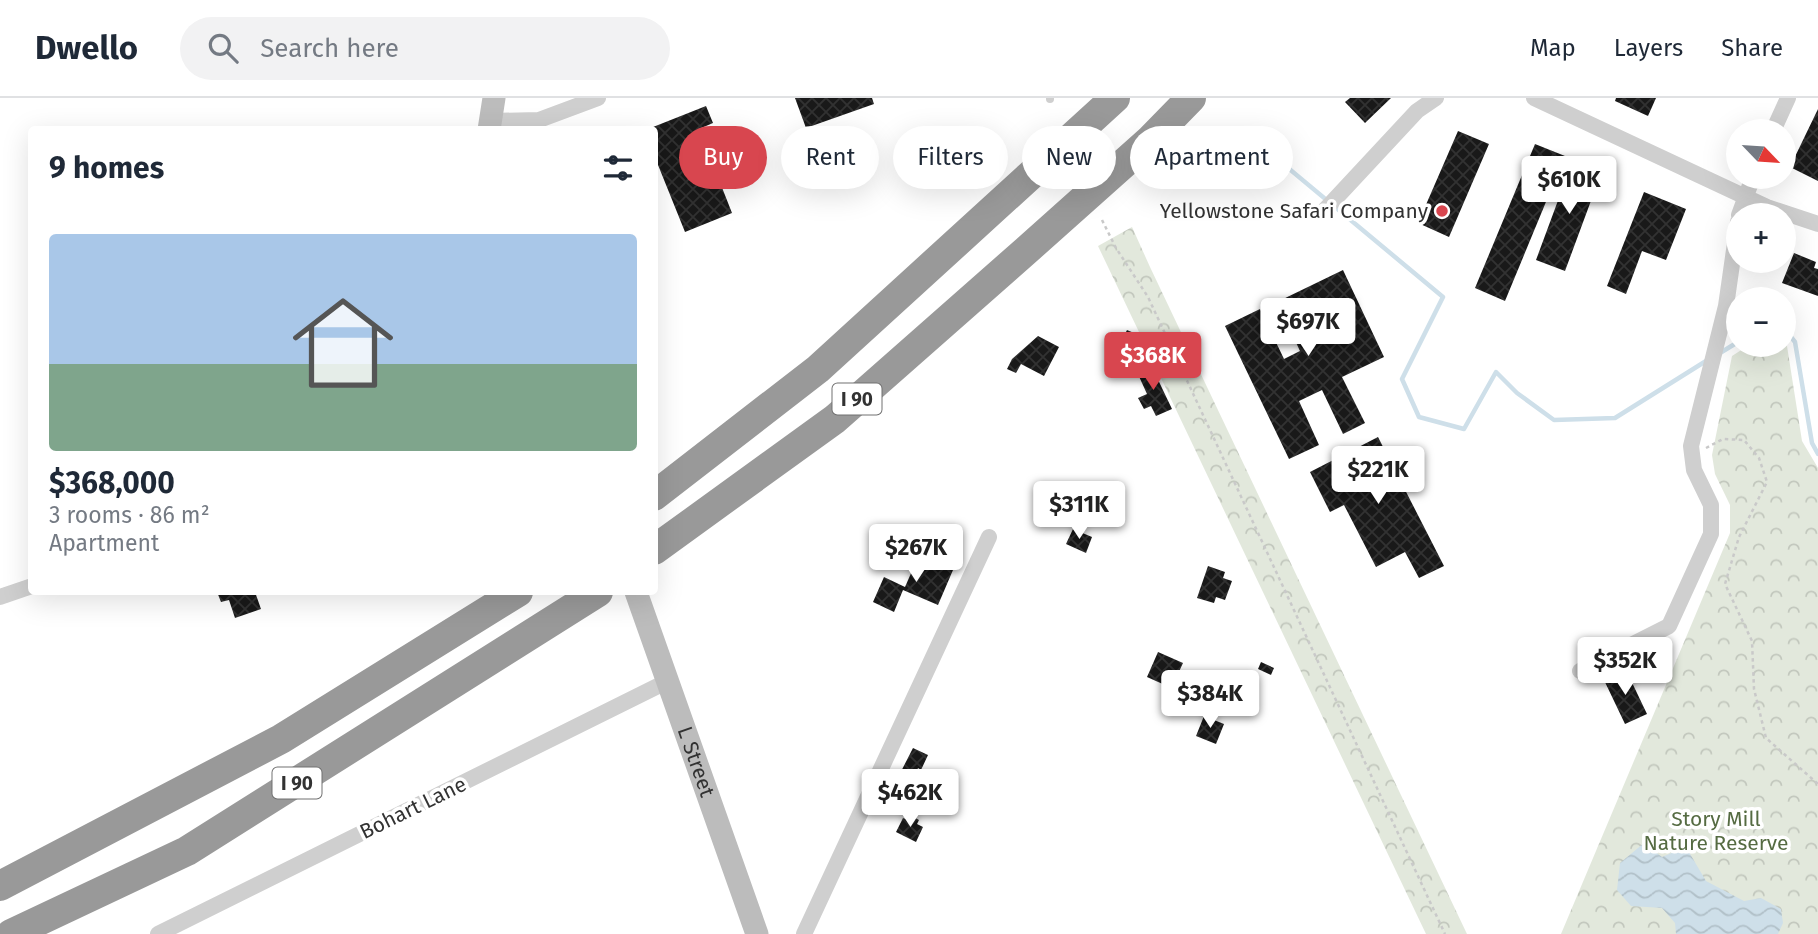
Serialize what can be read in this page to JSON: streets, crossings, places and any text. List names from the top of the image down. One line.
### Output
{"streets":{"highway":["I 90"],"street":["L Street","Bohart Lane"]},"crossings":[["L Street","Bohart Lane"]],"parks":["Story Mill Nature Reserve"],"places":["Yellowstone Safari Company"],"north":"bottom right","page":{"header":"Dwello","search":"Search here","nav":["Map","Layers","Share"],"map_buttons":["+","−"],"chip":["Buy","Rent","Filters","New","Apartment"],"heading":"9 homes","price":["$610K","$697K","$368K","$221K","$311K","$267K","$352K","$384K","$462K"],"list":[{"name":"$368,000","note":"3 rooms · 86 m² · Apartment"}]}}
